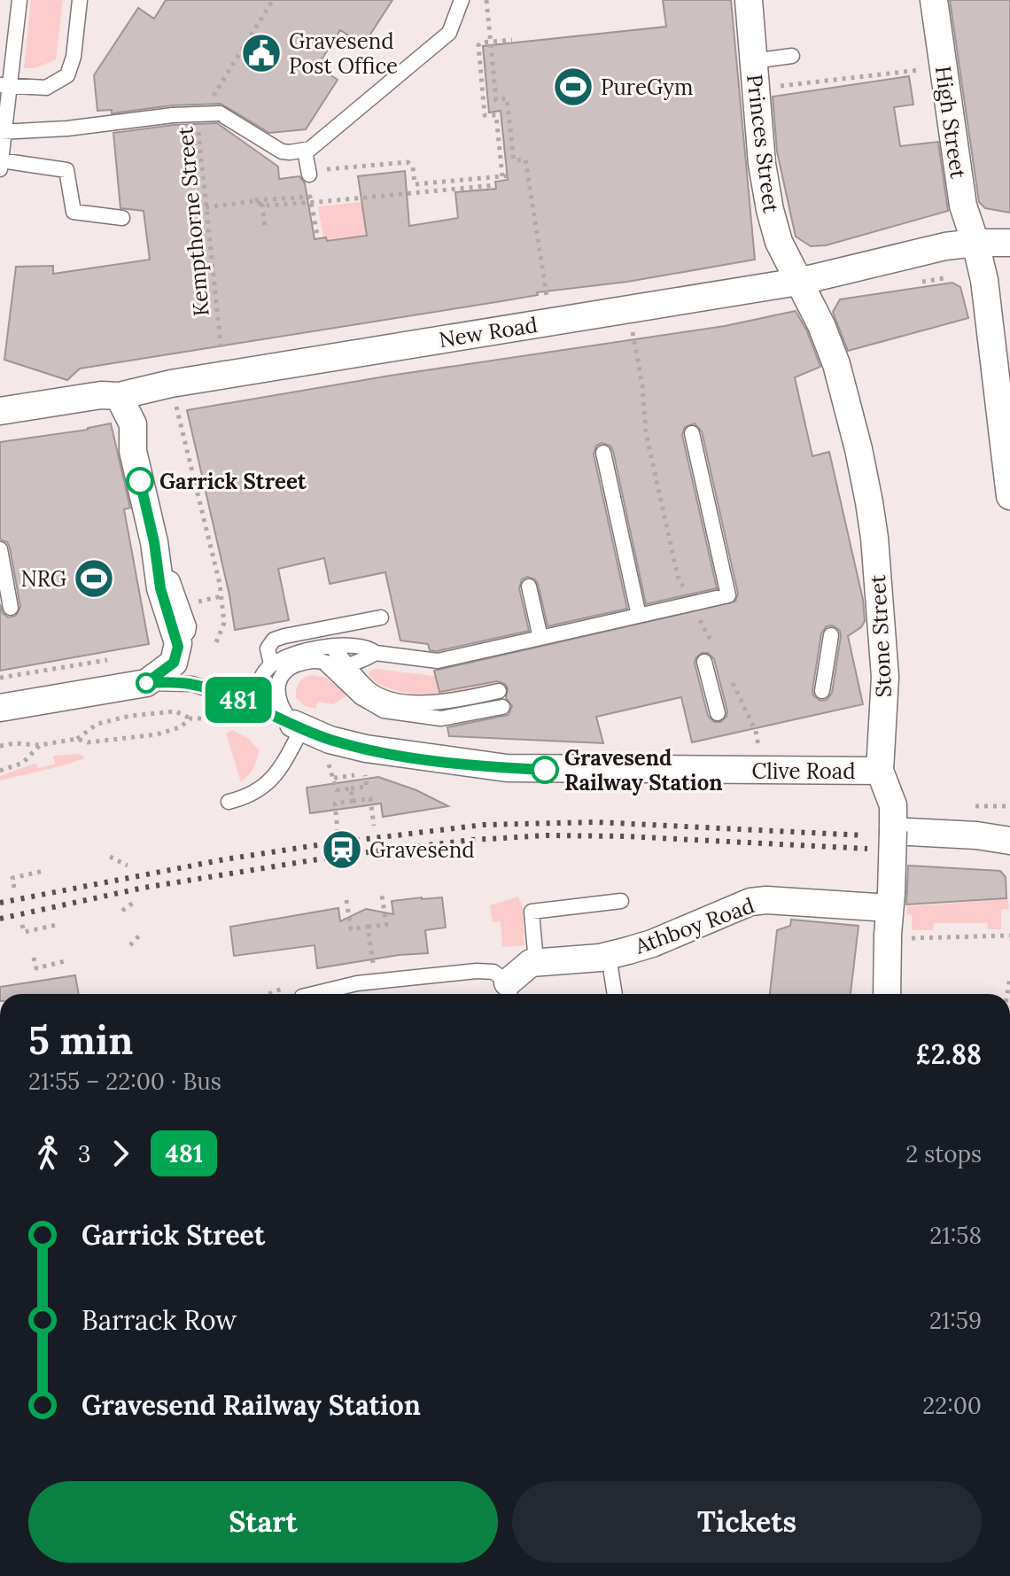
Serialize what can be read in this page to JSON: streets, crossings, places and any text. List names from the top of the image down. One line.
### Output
{"streets":{"street":["High Street","Princes Street","New Road","Stone Street","Clive Road","Athboy Road"],"path":["Kempthorne Street"]},"crossings":[["High Street","New Road"],["Princes Street","New Road"],["Princes Street","Stone Street"],["Kempthorne Street","New Road"],["New Road","Stone Street"],["Stone Street","Clive Road"],["Stone Street","Athboy Road"]],"places":{"public building":["Gravesend Post Office"],"sports":["PureGym","NRG"],"other":["Garrick Street","Gravesend Railway Station"],"station":["Gravesend"]},"lines":["bus line 481"],"page":{"on_map":"481","heading":["5 min","21:55 – 22:00 · Bus","£2.88"],"legs":["3","481","2 stops"],"list":[{"name":"Garrick Street","value":"21:58"},{"name":"Barrack Row","value":"21:59"},{"name":"Gravesend Railway Station","value":"22:00"}],"buttons":["Start","Tickets"]}}
